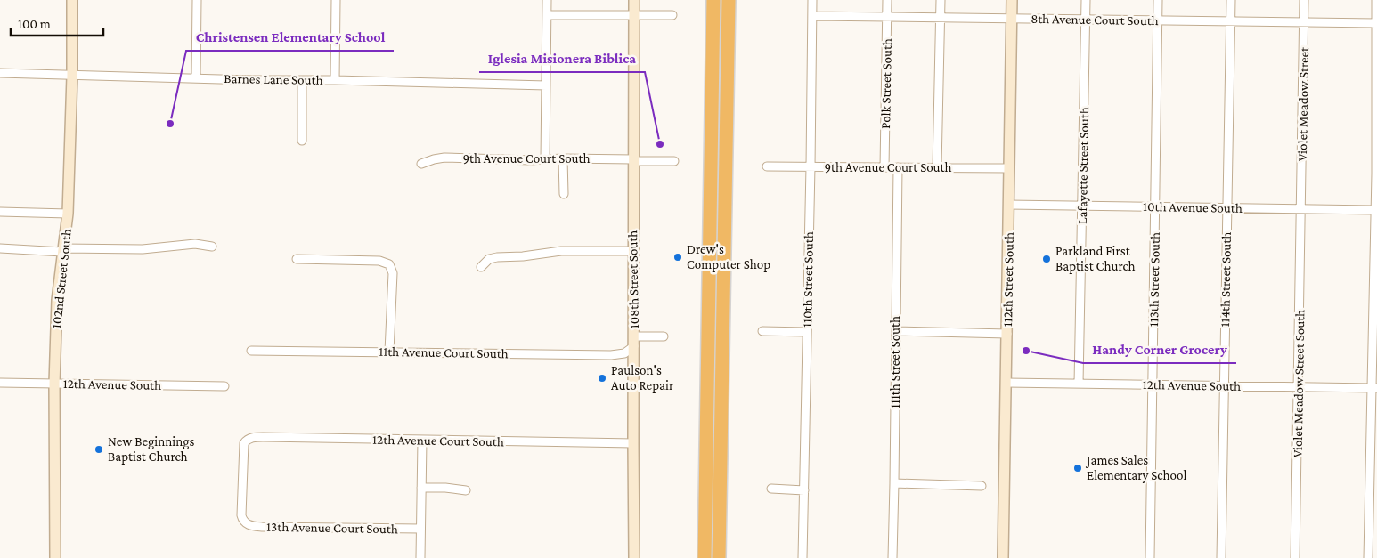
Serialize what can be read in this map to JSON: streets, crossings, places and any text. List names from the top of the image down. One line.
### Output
{"streets":{"street":["8th Avenue Court South","Barnes Lane South","Polk Street South","Violet Meadow Street","9th Avenue Court South","Lafayette Street South","10th Avenue South","102nd Street South","108th Street South","110th Street South","112th Street South","113th Street South","114th Street South","11th Avenue Court South","111th Street South","Violet Meadow Street South","12th Avenue South","12th Avenue Court South","13th Avenue Court South"]},"crossings":[["8th Avenue Court South","Polk Street South"],["8th Avenue Court South","Violet Meadow Street"],["8th Avenue Court South","Lafayette Street South"],["8th Avenue Court South","110th Street South"],["8th Avenue Court South","112th Street South"],["8th Avenue Court South","113th Street South"],["8th Avenue Court South","114th Street South"],["Barnes Lane South","102nd Street South"],["Polk Street South","9th Avenue Court South"],["Violet Meadow Street","10th Avenue South"],["Violet Meadow Street","Violet Meadow Street South"],["9th Avenue Court South","108th Street South"],["9th Avenue Court South","110th Street South"],["9th Avenue Court South","112th Street South"],["9th Avenue Court South","111th Street South"],["Lafayette Street South","10th Avenue South"],["Lafayette Street South","12th Avenue South"],["10th Avenue South","112th Street South"],["10th Avenue South","113th Street South"],["10th Avenue South","114th Street South"],["10th Avenue South","Violet Meadow Street South"],["102nd Street South","12th Avenue South"],["108th Street South","11th Avenue Court South"],["108th Street South","12th Avenue Court South"],["112th Street South","12th Avenue South"],["113th Street South","12th Avenue South"],["114th Street South","12th Avenue South"],["Violet Meadow Street South","12th Avenue South"],["12th Avenue Court South","13th Avenue Court South"]],"places":["Christensen Elementary School","Iglesia Misionera Biblica","Drew's Computer Shop","Parkland First Baptist Church","Handy Corner Grocery","Paulson's Auto Repair","New Beginnings Baptist Church","James Sales Elementary School"],"scale_bar":"100 m"}
